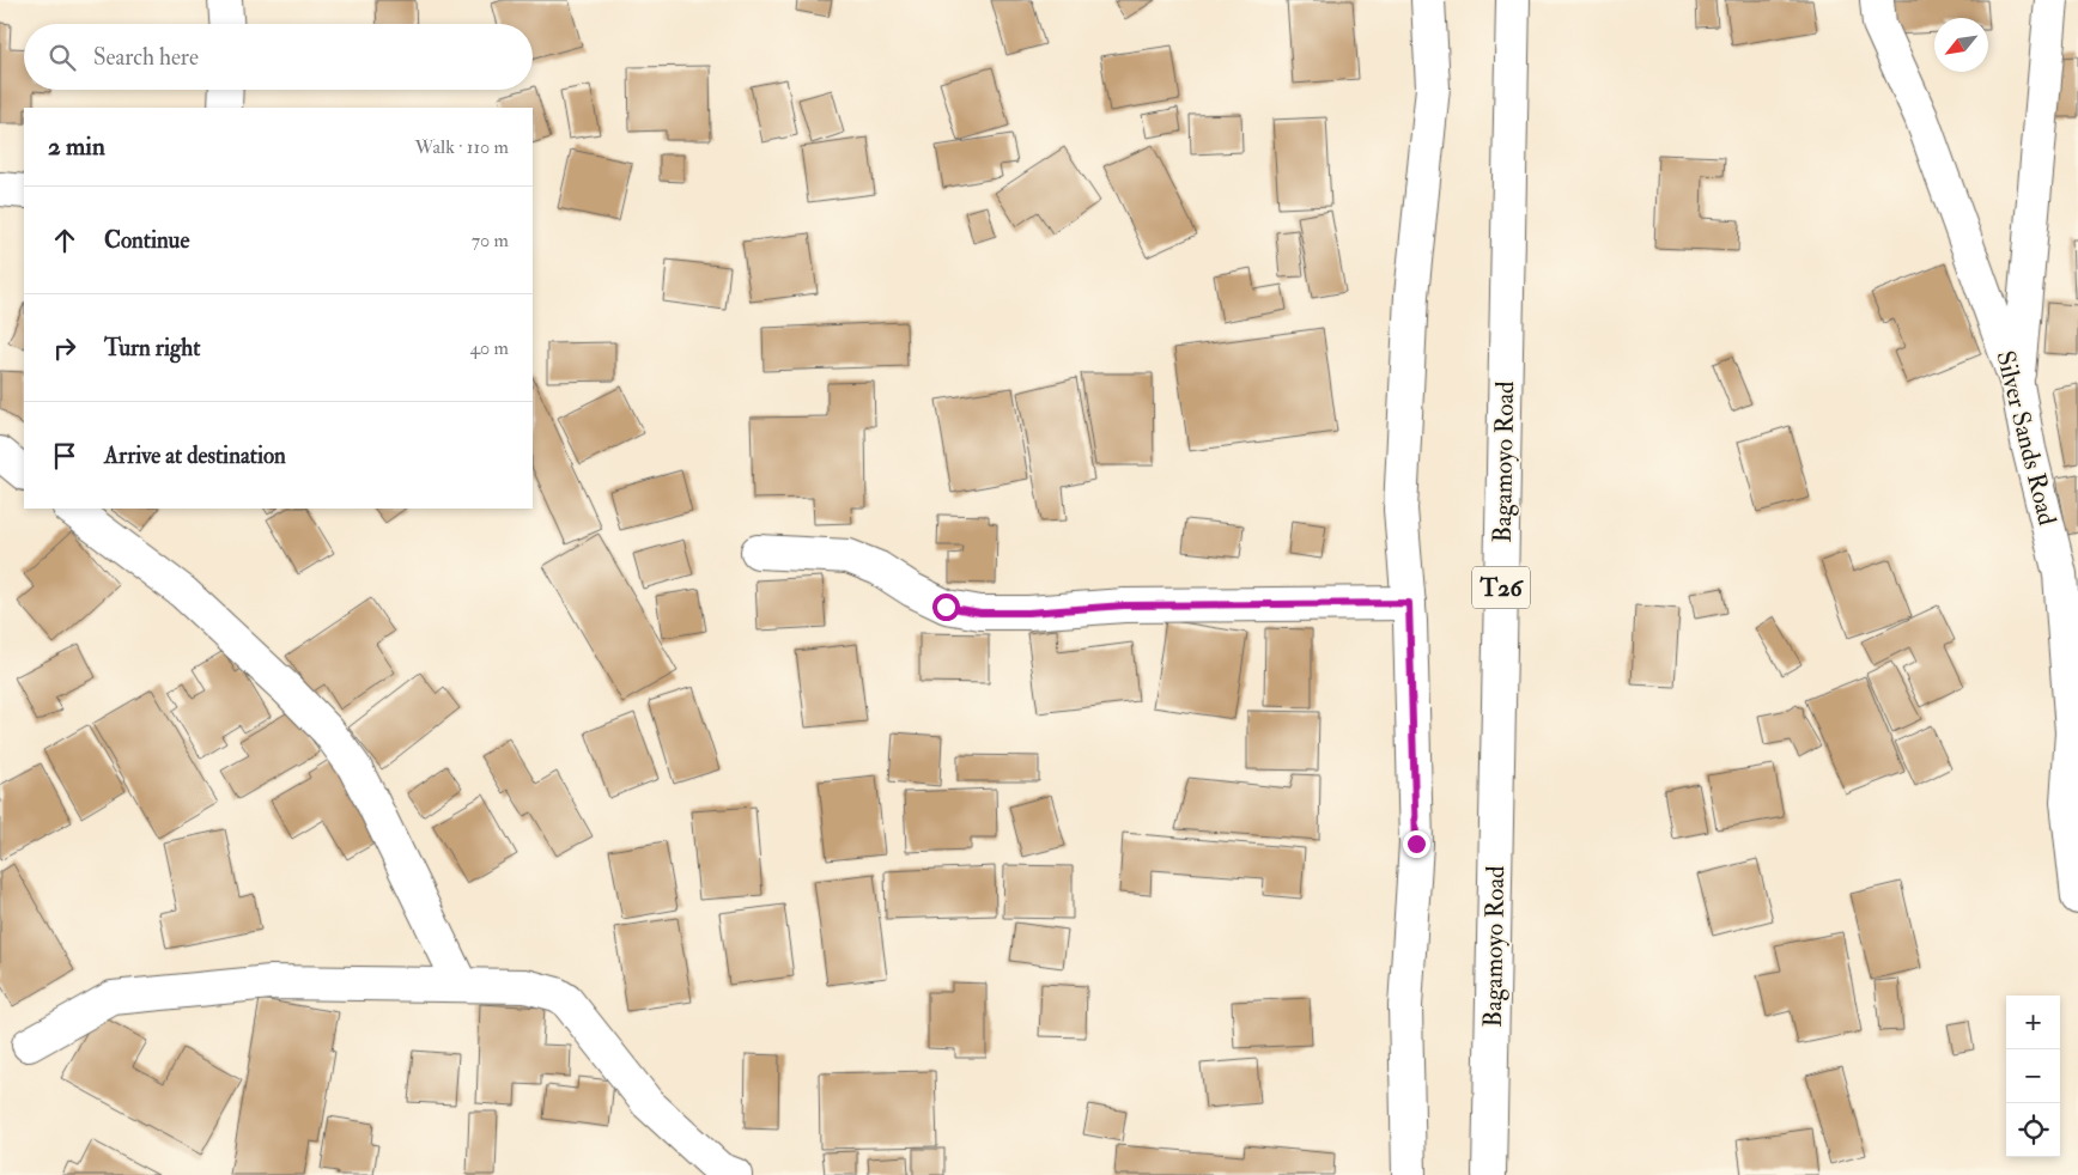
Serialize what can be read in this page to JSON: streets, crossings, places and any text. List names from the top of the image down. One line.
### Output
{"streets":{"main road":["Silver Sands Road","Bagamoyo Road","T26"]},"north":"bottom left","page":{"search":"Search here","heading":["2 min","Walk · 110 m"],"list":[["Continue","70 m"],["Turn right","40 m"],"Arrive at destination"],"map_buttons":["+","−"]}}
